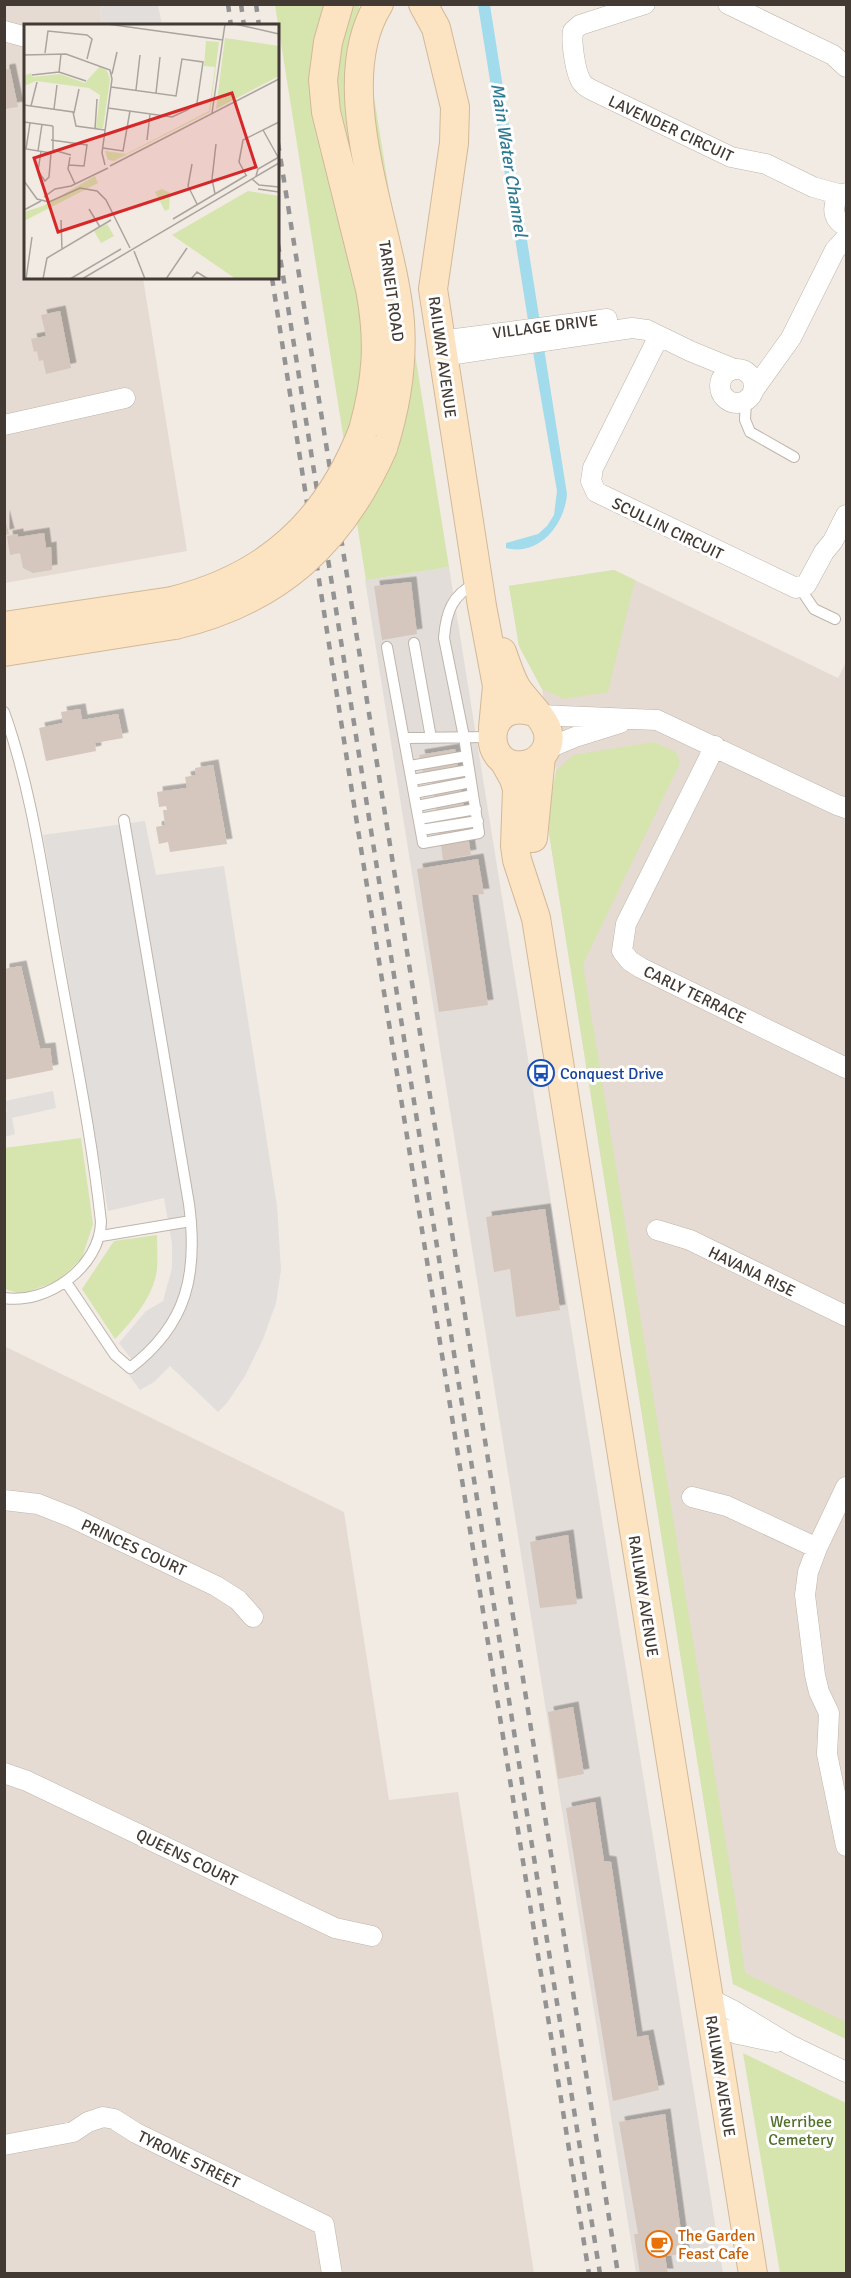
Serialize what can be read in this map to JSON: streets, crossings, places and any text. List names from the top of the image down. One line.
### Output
{"streets":{"street":["LAVENDER CIRCUIT","TARNEIT ROAD","VILLAGE DRIVE","RAILWAY AVENUE","SCULLIN CIRCUIT","CARLY TERRACE","HAVANA RISE","PRINCES COURT","QUEENS COURT","TYRONE STREET"]},"crossings":[["VILLAGE DRIVE","RAILWAY AVENUE"],["VILLAGE DRIVE","SCULLIN CIRCUIT"]],"water":["Main Water Channel"],"parks":["Werribee Cemetery"],"places":{"bus stop":["Conquest Drive"],"cafe":["The Garden Feast Cafe"]}}
